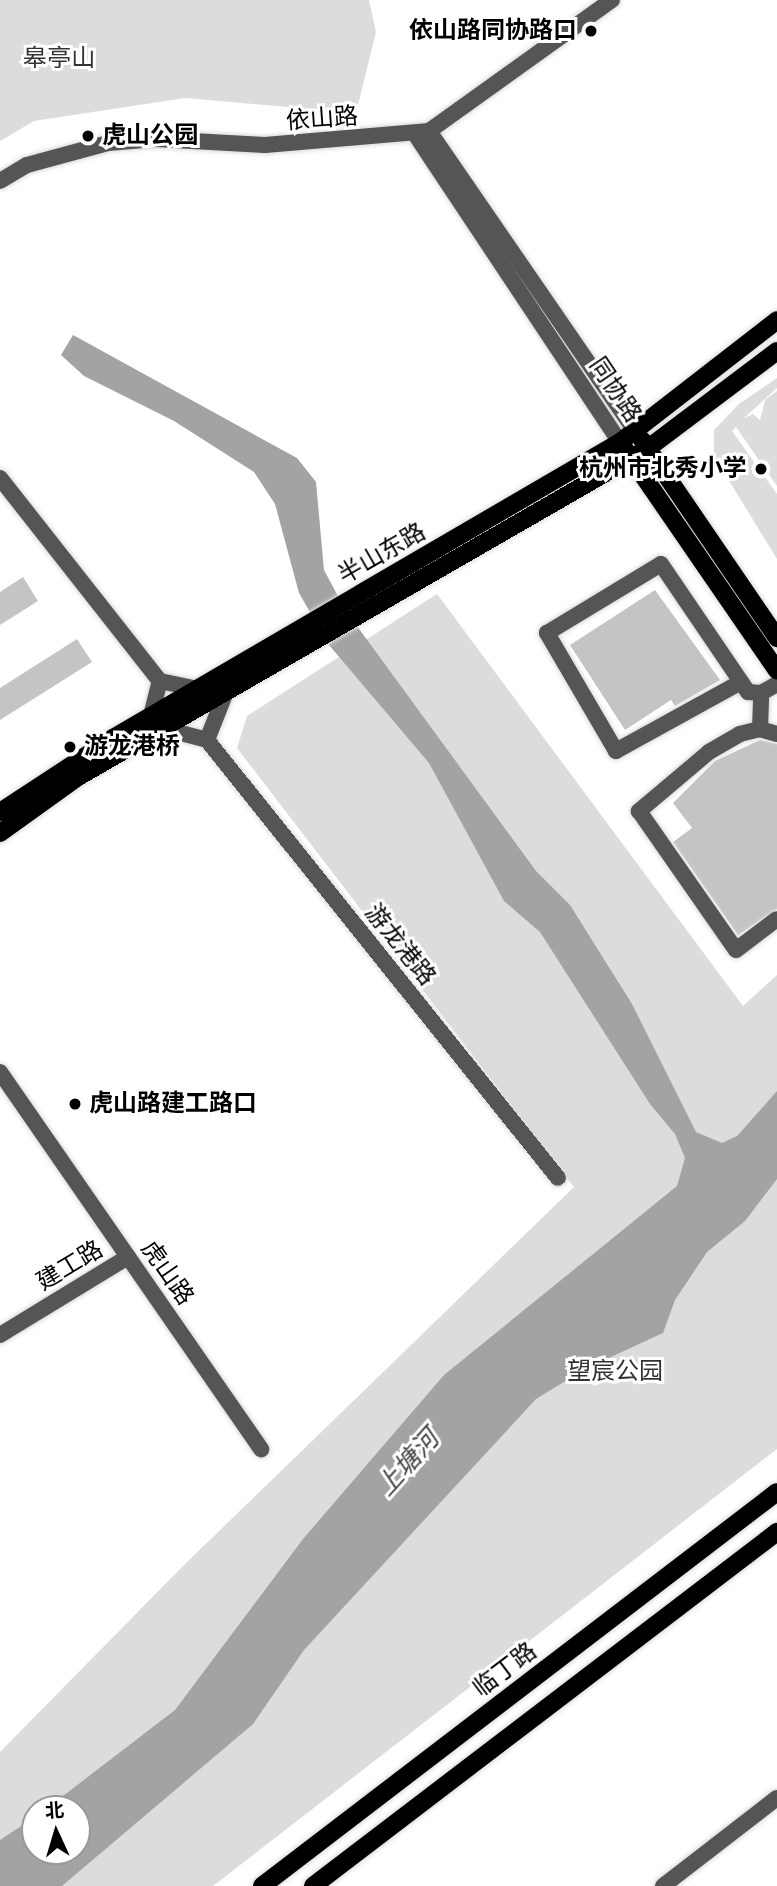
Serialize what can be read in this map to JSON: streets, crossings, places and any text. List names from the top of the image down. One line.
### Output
{"streets":{"main road":["同协路","半山东路","临丁路"],"street":["依山路","游龙港路","建工路","虎山路"]},"crossings":[["依山路","同协路"],["同协路","半山东路"],["建工路","虎山路"]],"water":["上塘河"],"parks":["皋亭山","望宸公园"],"places":["依山路同协路口","虎山公园","杭州市北秀小学","游龙港桥","虎山路建工路口"],"north":"top"}
